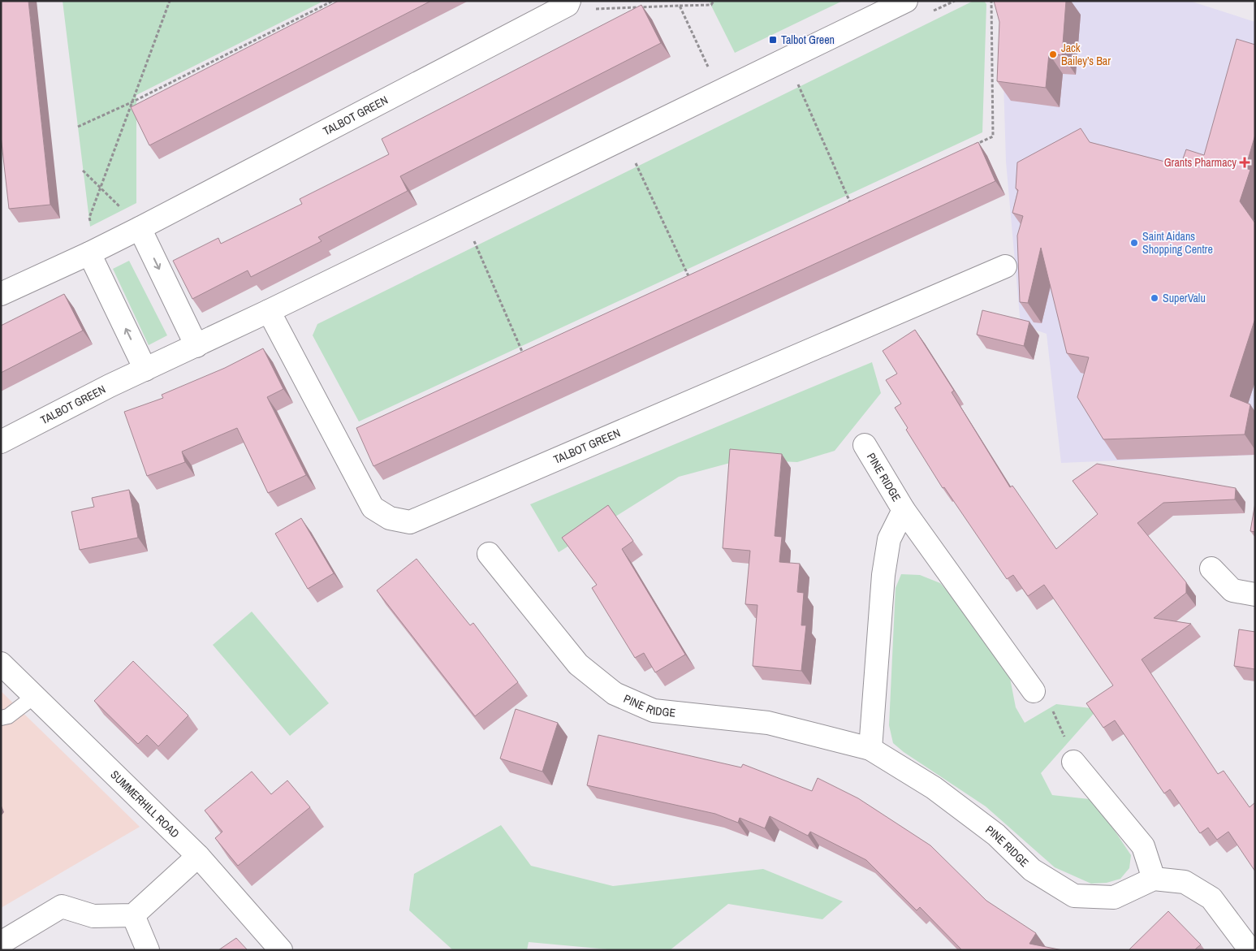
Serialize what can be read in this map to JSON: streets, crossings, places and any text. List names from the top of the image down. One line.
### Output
{"streets":{"street":["TALBOT GREEN","PINE RIDGE","SUMMERHILL ROAD"]},"places":{"transit":["Talbot Green"],"other":["Jack Bailey’s Bar","Saint Aidans Shopping Centre","SuperValu"],"health":["Grants Pharmacy"]}}
